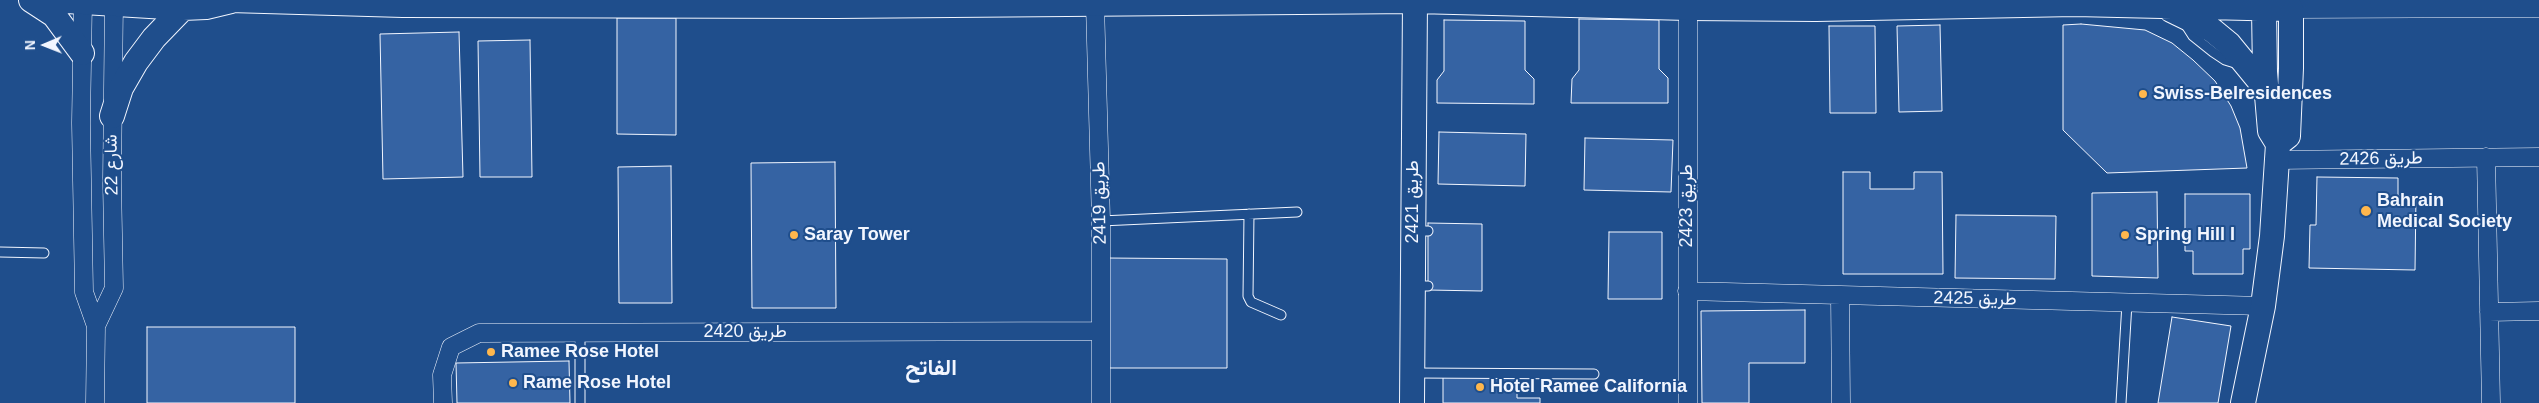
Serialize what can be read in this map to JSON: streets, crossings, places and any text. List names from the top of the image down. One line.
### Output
{"streets":{"street":["طريق 2426","شارع 22","طريق 2421","طريق 2419","طريق 2423","طريق 2425","طريق 2420"]},"crossings":[["طريق 2419","طريق 2420"],["طريق 2423","طريق 2425"]],"districts":["الفاتح"],"places":["Swiss-Belresidences","Bahrain Medical Society","Saray Tower","Spring Hill I","Ramee Rose Hotel","Rame Rose Hotel","Hotel Ramee California"],"north":"left"}
